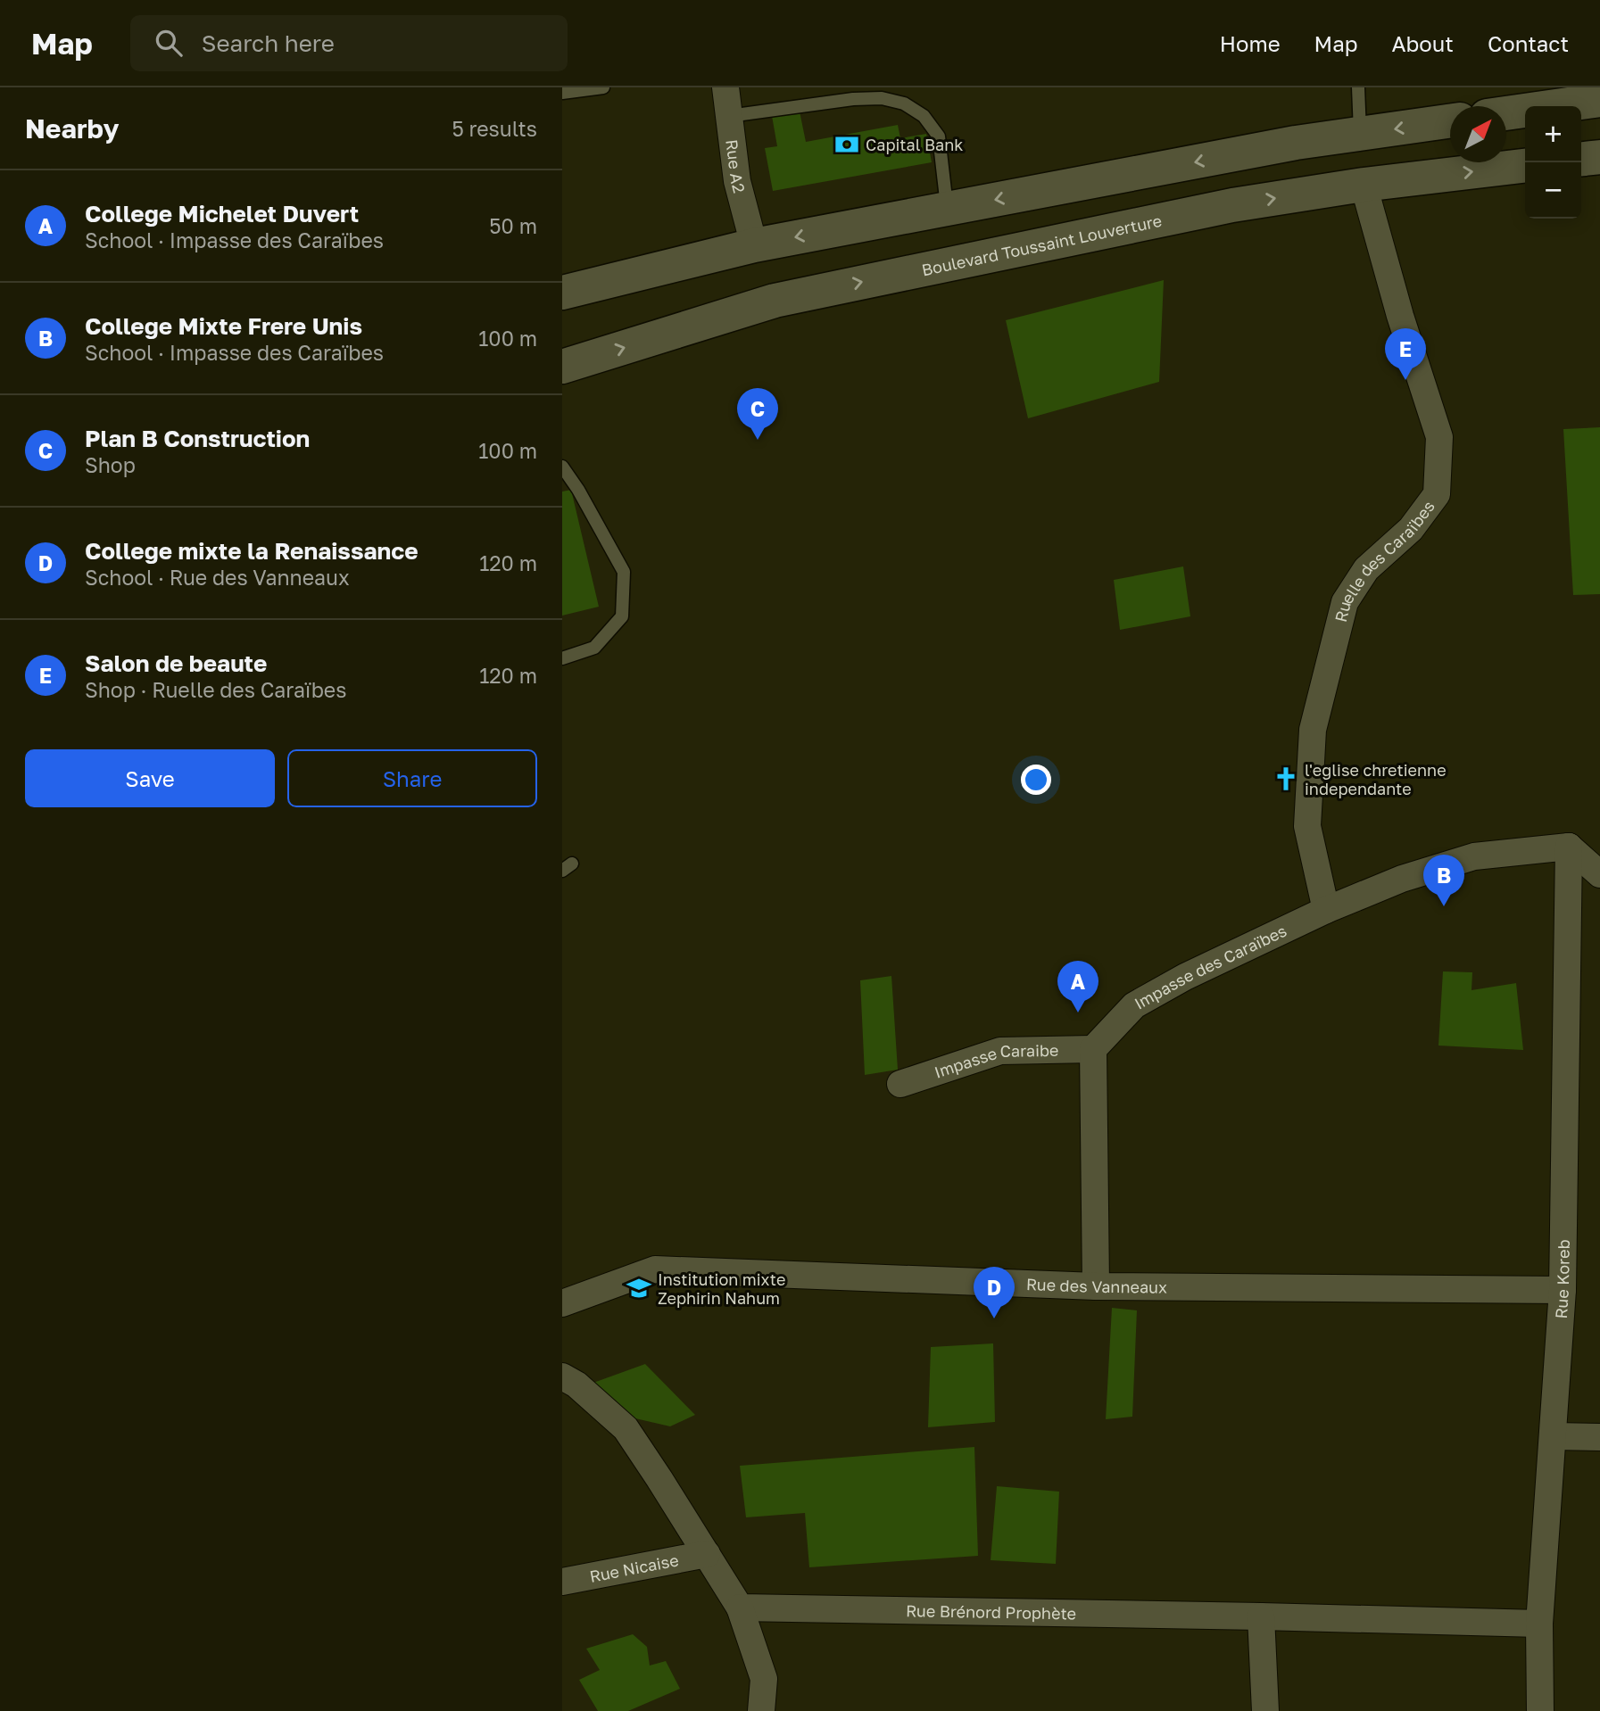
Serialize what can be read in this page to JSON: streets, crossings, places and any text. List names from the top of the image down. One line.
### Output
{"streets":{"main road":["Boulevard Toussaint Louverture"],"street":["Rue A2","Ruelle des Caraïbes","Impasse des Caraïbes","Impasse Caraibe","Rue Koreb","Rue des Vanneaux","Rue Nicaise","Rue Brénord Prophète"]},"crossings":[["Boulevard Toussaint Louverture","Ruelle des Caraïbes"],["Ruelle des Caraïbes","Impasse des Caraïbes"],["Impasse des Caraïbes","Impasse Caraibe"],["Impasse des Caraïbes","Rue Koreb"],["Rue Koreb","Rue des Vanneaux"],["Rue Koreb","Rue Brénord Prophète"]],"places":{"bank":["Capital Bank"],"church":["l'eglise chretienne independante"],"school or university":["Institution mixte Zephirin Nahum"]},"north":"top right","page":{"header":"Map","search":"Search here","nav":["Home","Map","About","Contact"],"heading":["Nearby","5 results"],"map_buttons":["+","−"],"list":[{"mark":"A","name":"College Michelet Duvert","note":"School · Impasse des Caraïbes","value":"50 m"},{"mark":"B","name":"College Mixte Frere Unis","note":"School · Impasse des Caraïbes","value":"100 m"},{"mark":"C","name":"Plan B Construction","note":"Shop","value":"100 m"},{"mark":"D","name":"College mixte la Renaissance","note":"School · Rue des Vanneaux","value":"120 m"},{"mark":"E","name":"Salon de beaute","note":"Shop · Ruelle des Caraïbes","value":"120 m"}],"pins":["E","C","B","A","D"],"buttons":["Save","Share"]}}
